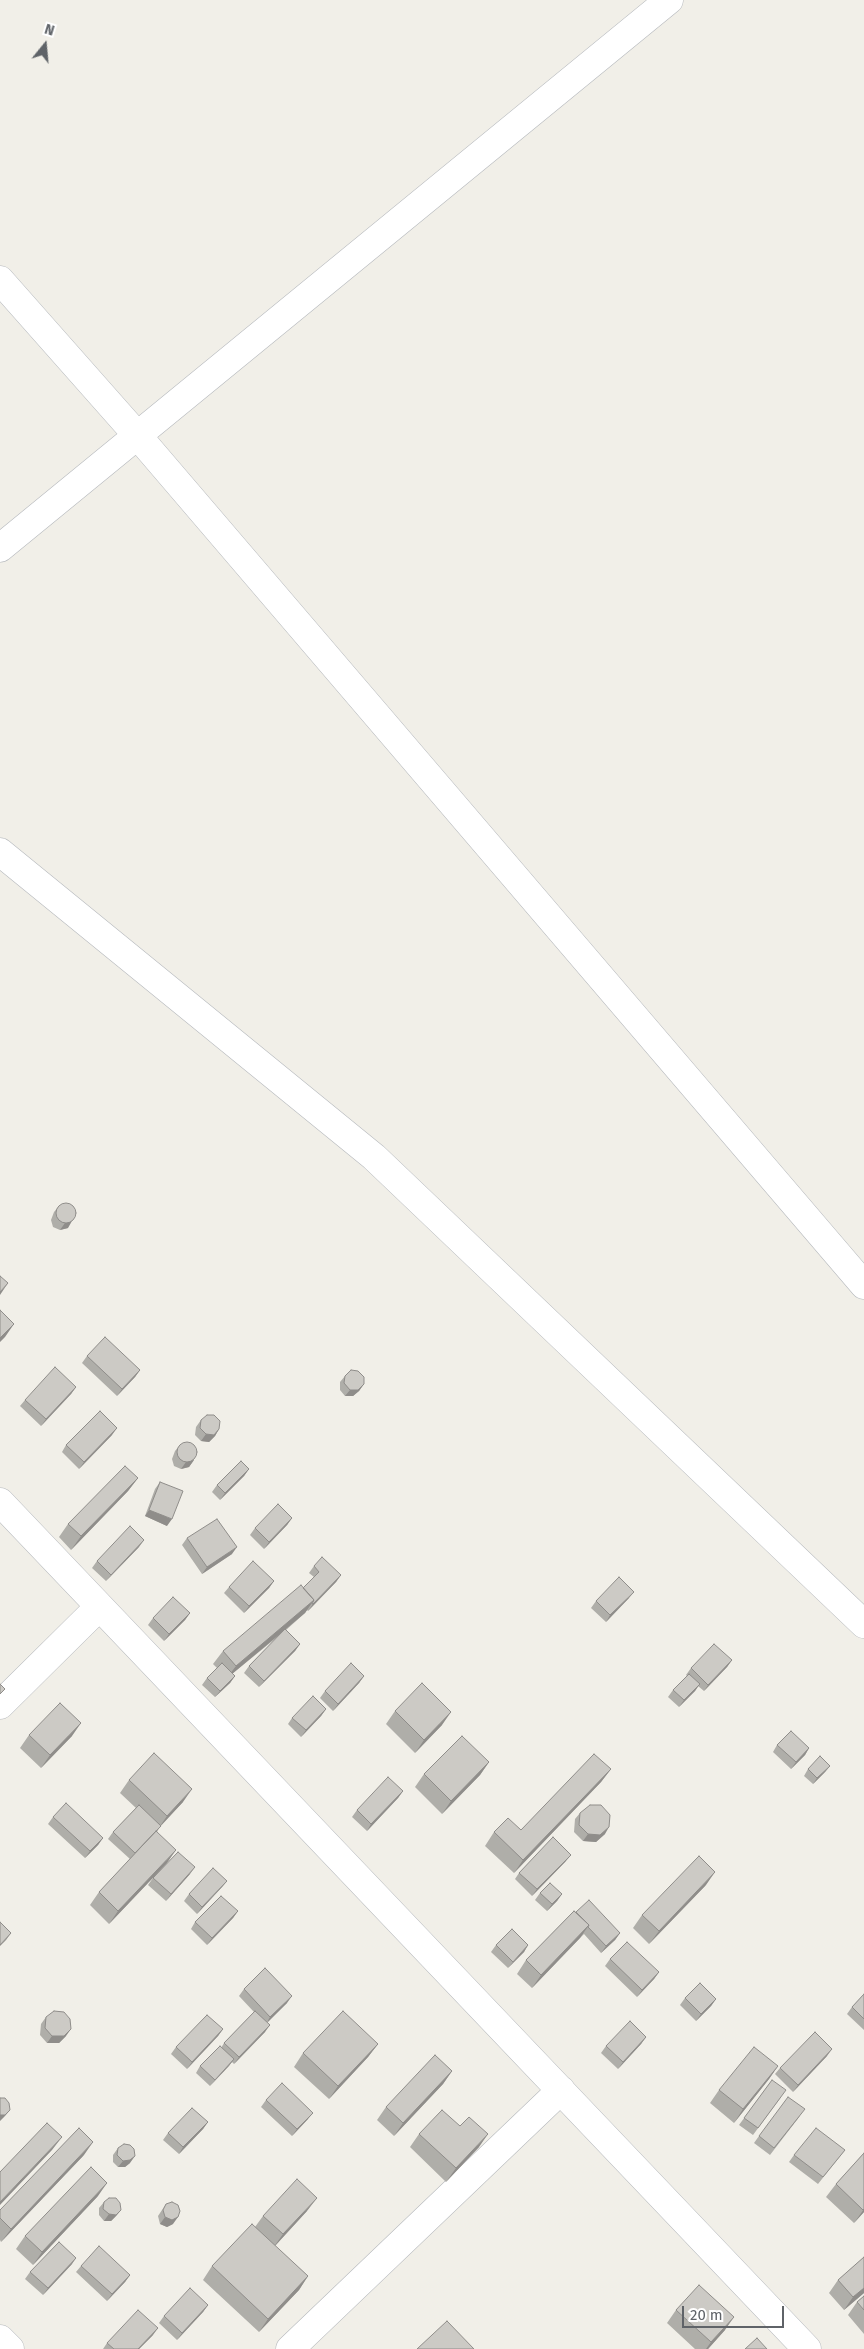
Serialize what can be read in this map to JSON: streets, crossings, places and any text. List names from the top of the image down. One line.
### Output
{"scale_bar":"20 m","north":"top"}
